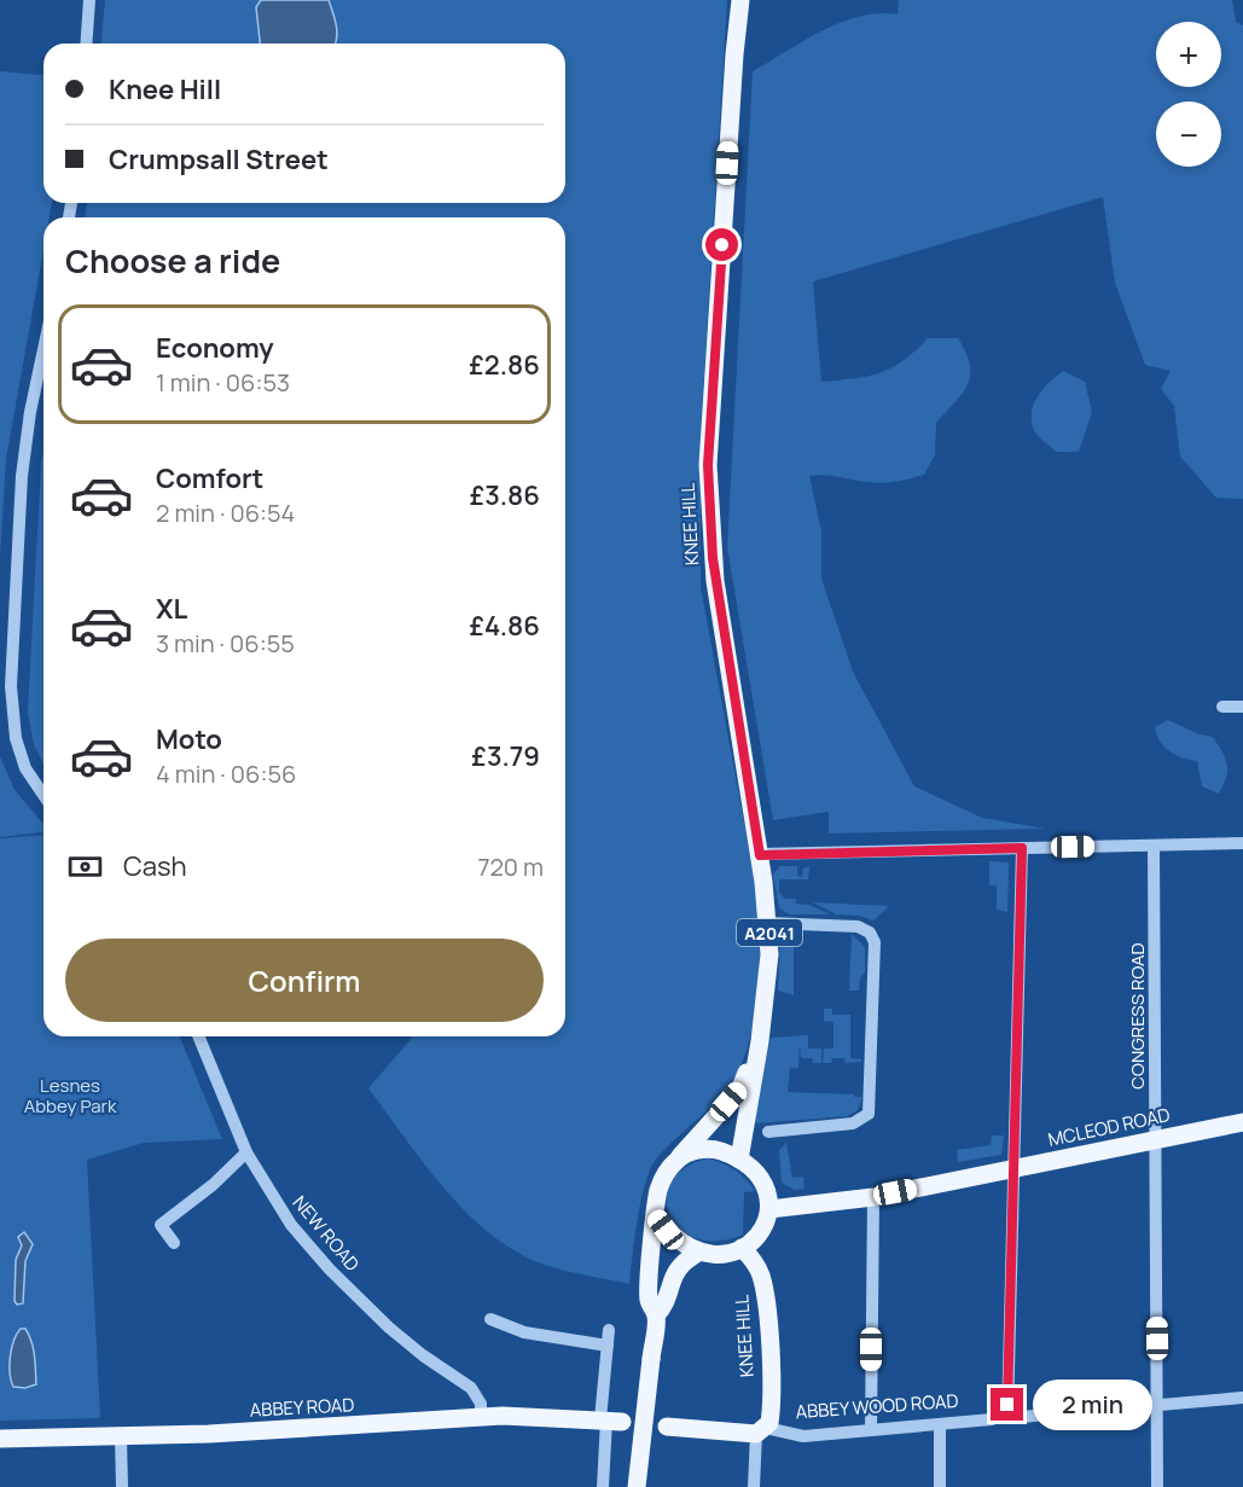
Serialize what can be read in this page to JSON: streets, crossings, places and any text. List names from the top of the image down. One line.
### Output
{"streets":{"main road":["KNEE HILL","A2041","MCLEOD ROAD","ABBEY WOOD ROAD","ABBEY ROAD"],"street":["CONGRESS ROAD","NEW ROAD"]},"crossings":[["KNEE HILL","A2041"],["KNEE HILL","MCLEOD ROAD"],["KNEE HILL","ABBEY WOOD ROAD"],["A2041","MCLEOD ROAD"],["CONGRESS ROAD","MCLEOD ROAD"],["NEW ROAD","ABBEY ROAD"]],"parks":["Lesnes Abbey Park"],"page":{"map_buttons":["+","−"],"banner":["Knee Hill","Crumpsall Street"],"heading":"Choose a ride","list":[{"name":"Economy","note":"1 min · 06:53","value":"£2.86"},{"name":"Comfort","note":"2 min · 06:54","value":"£3.86"},{"name":"XL","note":"3 min · 06:55","value":"£4.86"},{"name":"Moto","note":"4 min · 06:56","value":"£3.79"}],"pay":["Cash","720 m"],"buttons":"Confirm","bubble":"2 min"}}
